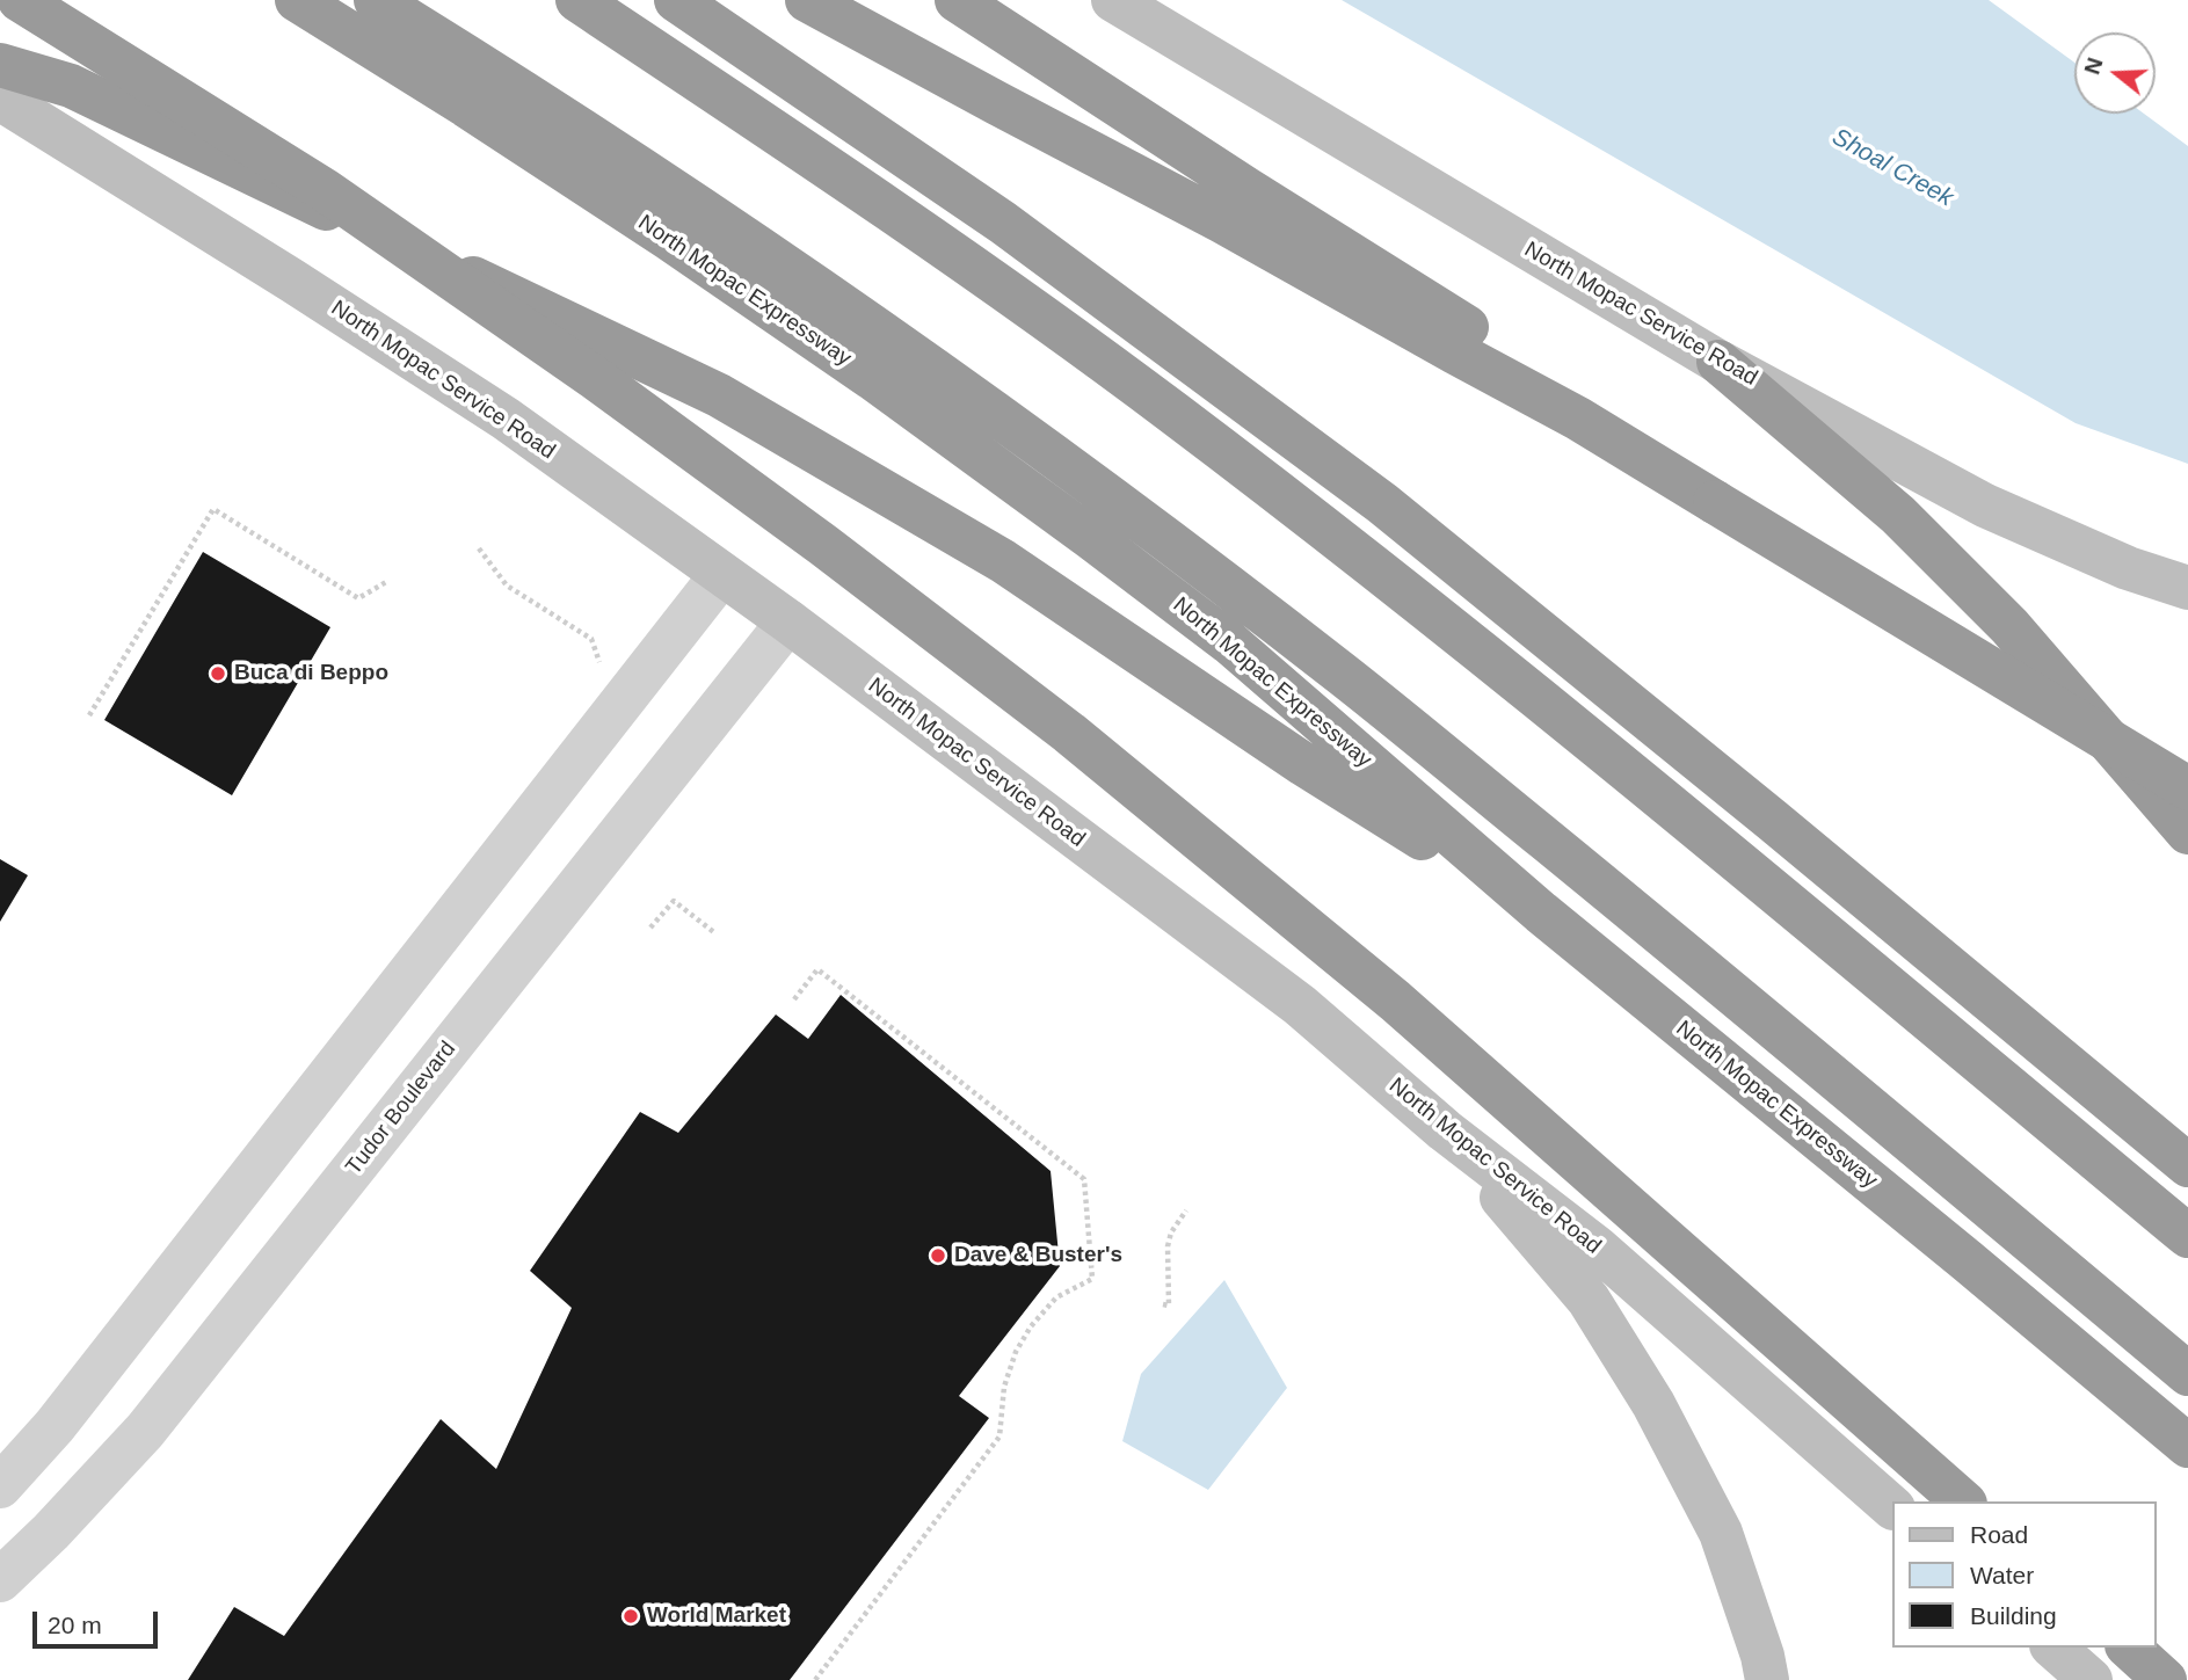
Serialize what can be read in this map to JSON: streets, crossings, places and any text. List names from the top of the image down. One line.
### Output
{"streets":{"highway":["North Mopac Expressway"],"main road":["North Mopac Service Road"],"street":["Tudor Boulevard"]},"crossings":[["North Mopac Service Road","Tudor Boulevard"]],"water":["Shoal Creek"],"places":["Buca di Beppo","Dave & Buster's","World Market"],"legend":["Road","Water","Building"],"scale_bar":"20 m","north":"left"}
